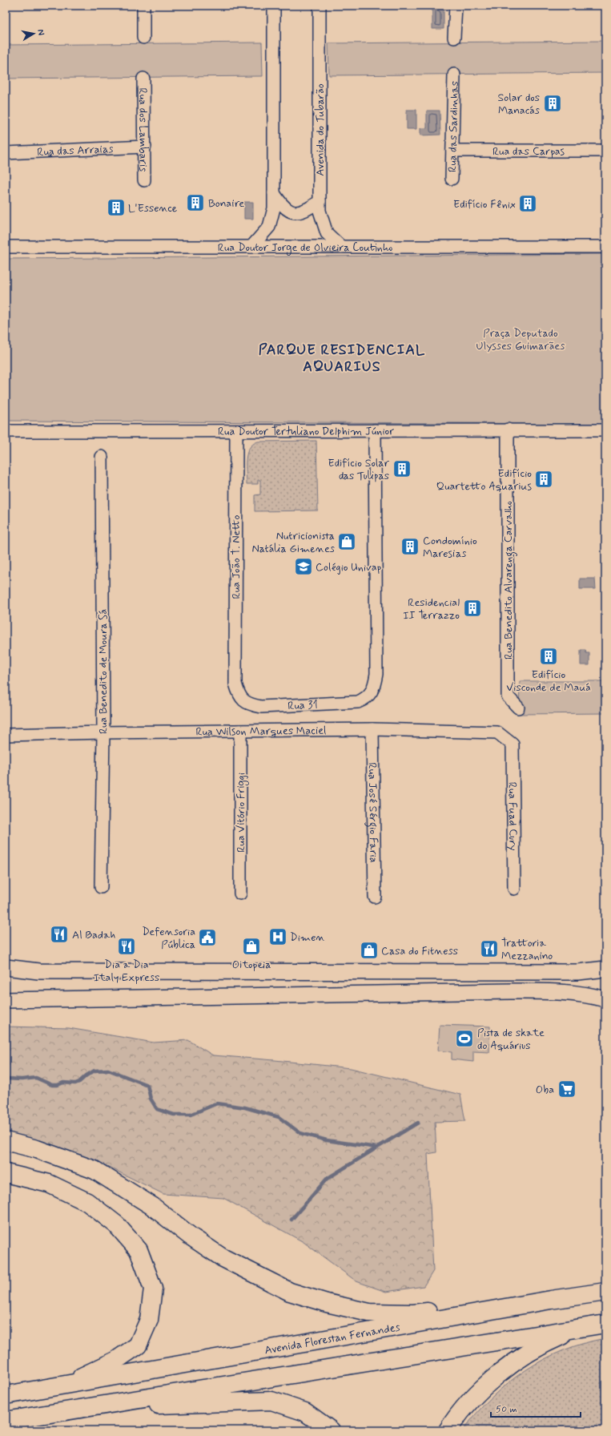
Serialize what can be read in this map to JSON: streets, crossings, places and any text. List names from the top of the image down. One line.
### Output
{"streets":{"highway":["Avenida Florestan Fernandes"],"street":["Rua das Sardinhas","Rua dos Lambaris","Avenida do Tubarão","Rua das Arraias","Rua das Carpas","Rua Doutor Jorge de Olvieira Coutinho","Rua Doutor Tertuliano Delphim Júnior","Rua João T. Netto","Rua Benedito Alvarenga Carvalho","Rua Benedito de Moura Sá","Rua 31","Rua Wilson Marques Maciel","Rua Vitório Friggi","Rua José Sérgio Faria","Rua Fuad Cury"]},"crossings":[["Rua das Sardinhas","Rua das Carpas"],["Rua dos Lambaris","Rua das Arraias"],["Avenida do Tubarão","Rua Doutor Jorge de Olvieira Coutinho"],["Rua Doutor Tertuliano Delphim Júnior","Rua João T. Netto"],["Rua Doutor Tertuliano Delphim Júnior","Rua Benedito Alvarenga Carvalho"],["Rua Doutor Tertuliano Delphim Júnior","Rua 31"],["Rua João T. Netto","Rua 31"],["Rua Benedito de Moura Sá","Rua Wilson Marques Maciel"],["Rua Wilson Marques Maciel","Rua Vitório Friggi"],["Rua Wilson Marques Maciel","Rua José Sérgio Faria"],["Rua Wilson Marques Maciel","Rua Fuad Cury"]],"districts":["PARQUE RESIDENCIAL AQUARIUS"],"parks":["Praça Deputado Ulysses Guimarães"],"places":{"building":["Solar dos Manacás","Bonaire","Edifício Fênix","L'Essence","Edifício Solar das Tulipas","Edifício Quartetto Aquarius","Condomínio Maresias","Residencial II Terrazzo","Edifício Visconde de Mauá"],"shop":["Nutricionista Natália Gimenes","Oitopeia","Casa do Fitness"],"school or university":["Colégio Univap"],"restaurant":["Al Badah","Dia a Dia Italy Express","Trattoria Mezzanino"],"hospital":["Dimen"],"public building":["Defensoria Pública"],"sports":["Pista de skate do Aquárius"],"supermarket":["Oba"]},"scale_bar":"50 m","north":"right"}
